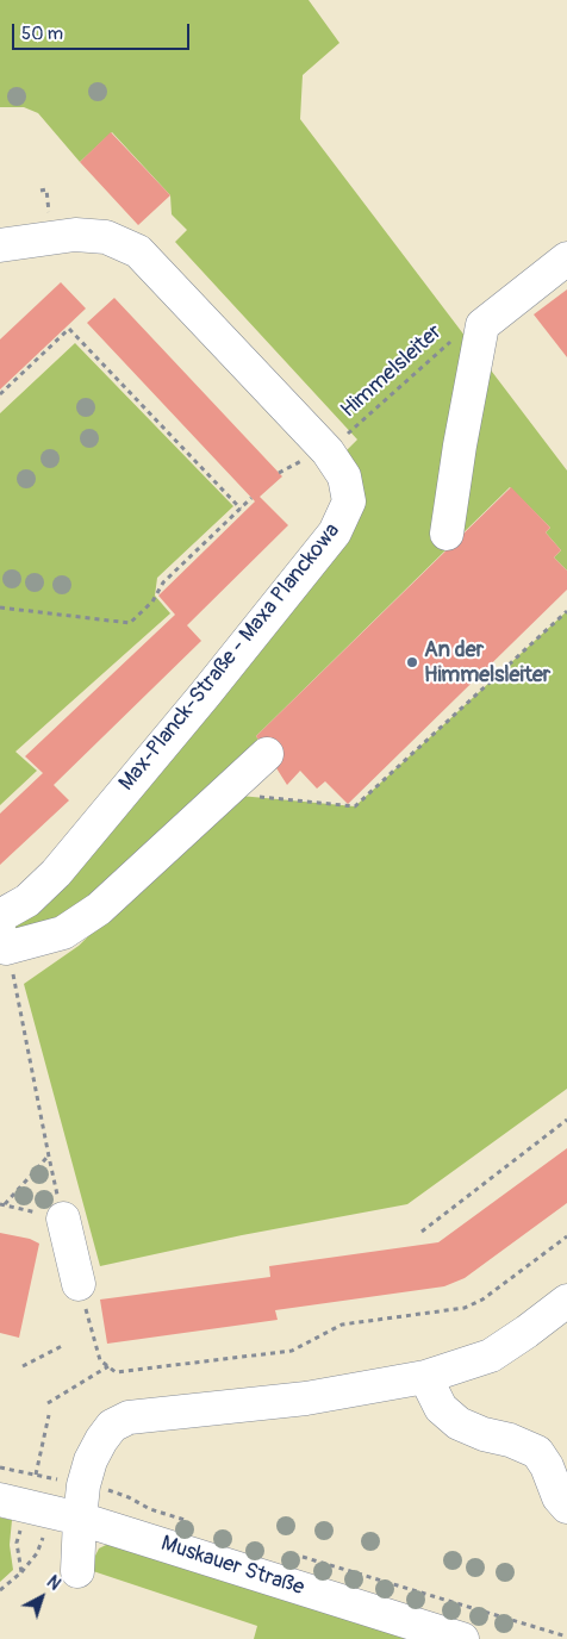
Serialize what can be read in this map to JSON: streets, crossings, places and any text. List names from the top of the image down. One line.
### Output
{"streets":{"street":["Max-Planck-Straße - Maxa Planckowa","Muskauer Straße"],"path":["Himmelsleiter"]},"crossings":[["Himmelsleiter","Max-Planck-Straße - Maxa Planckowa"]],"places":["An der Himmelsleiter"],"scale_bar":"50 m","north":"top right"}
